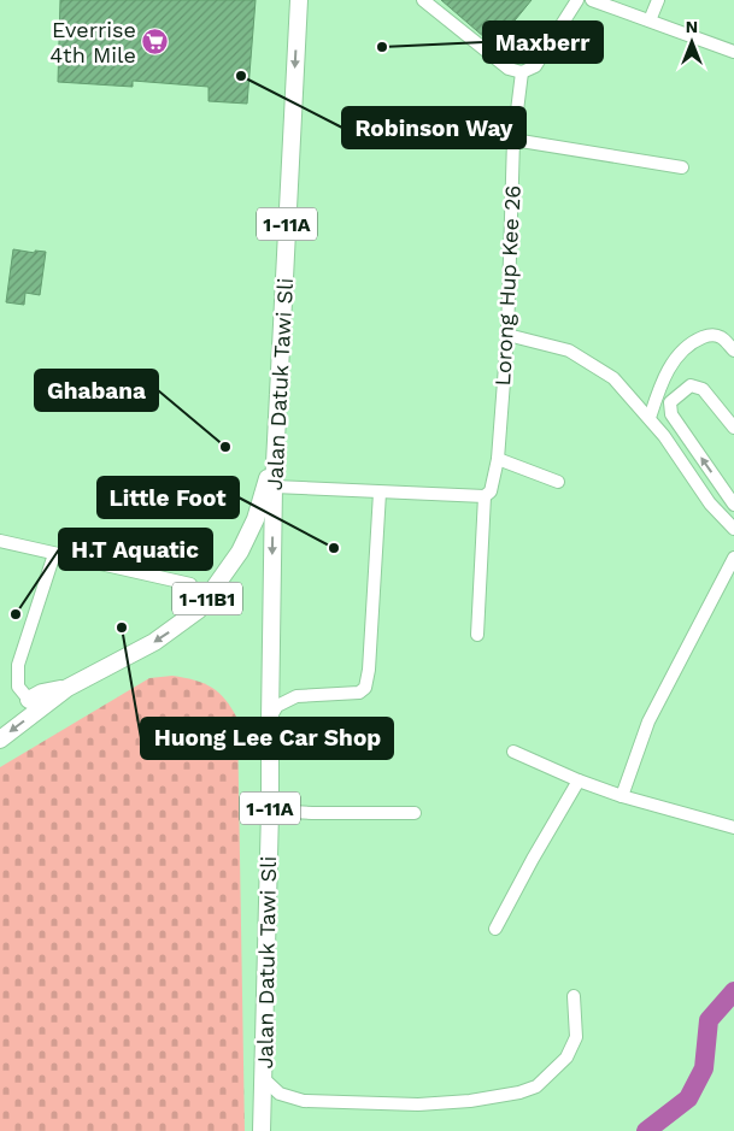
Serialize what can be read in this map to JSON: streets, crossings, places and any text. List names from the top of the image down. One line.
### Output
{"streets":{"highway":["1-11A","Jalan Datuk Tawi Sli","1-11B1"],"street":["Lorong Hup Kee 26"]},"crossings":[["Jalan Datuk Tawi Sli","1-11B1"]],"one_way":["Jalan Datuk Tawi Sli"],"places":{"supermarket":["Everrise 4th Mile"],"other":["Maxberr","Robinson Way","Ghabana","Little Foot","H.T Aquatic","Huong Lee Car Shop"]},"north":"top"}
